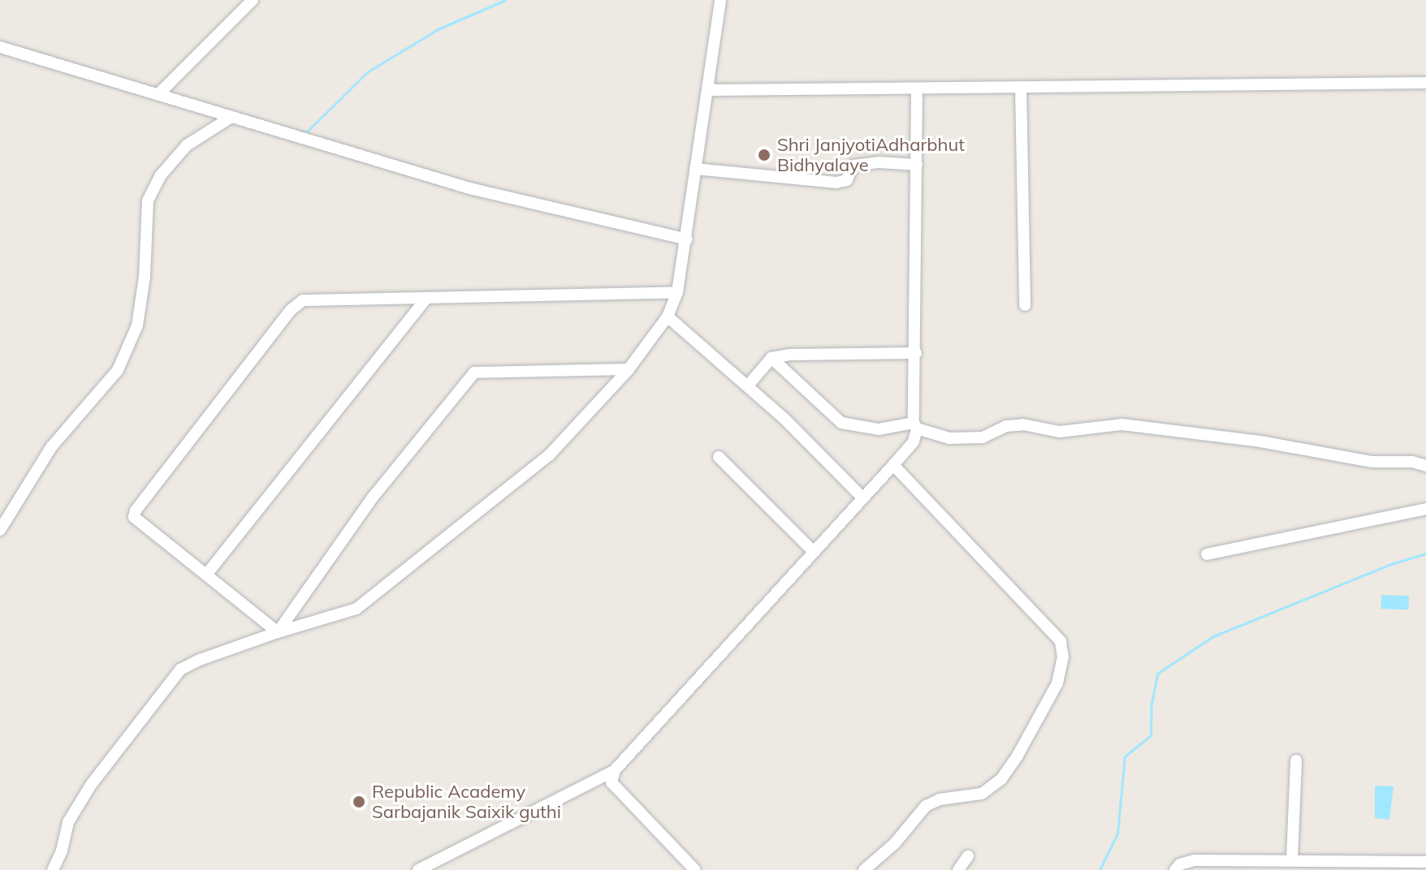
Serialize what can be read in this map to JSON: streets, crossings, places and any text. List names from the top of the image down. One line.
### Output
{"places":["Shri JanjyotiAdharbhut Bidhyalaye","Republic Academy Sarbajanik Saixik guthi"]}
